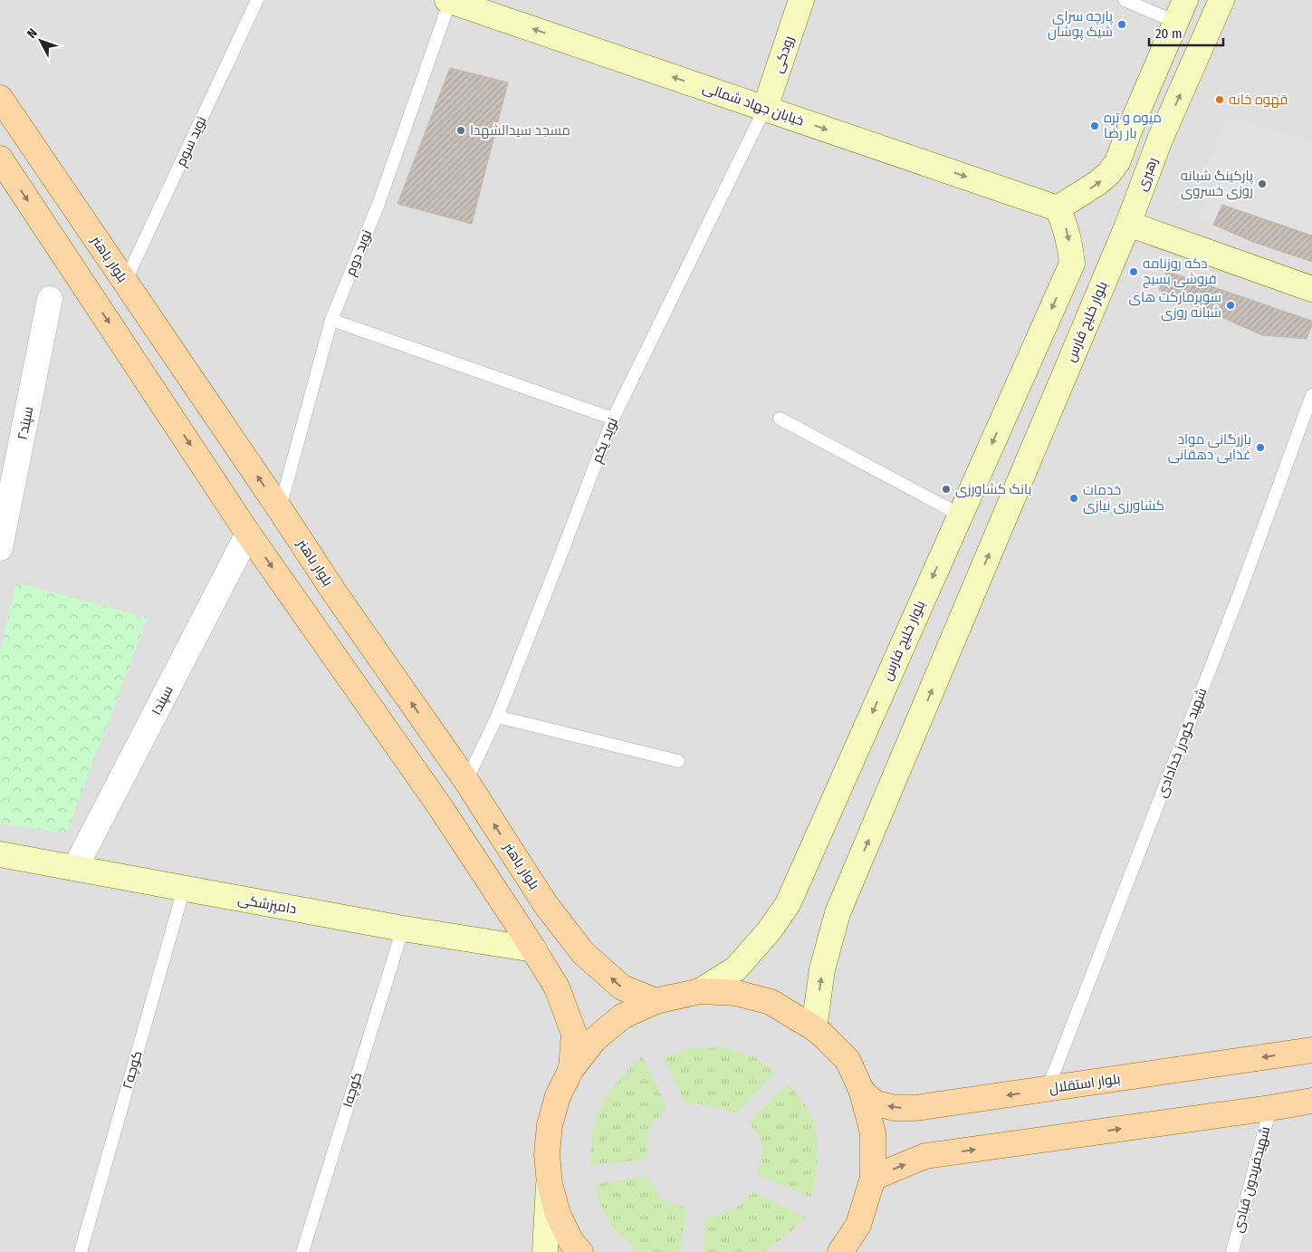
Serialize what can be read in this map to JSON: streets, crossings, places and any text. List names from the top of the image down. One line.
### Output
{"streets":{"main road":["رودکی","خیابان جهاد شمالی","رهبری","بلوار باهنر","بلوار خلیج فارس","دامپزشکی","بلوار استقلال"],"street":["سپند۲","سپند۱"],"lane":["نوید سوم","نوید دوم","نوید یکم","شهید گودرز خدادادی","کوچه۲","کوچه۱","شهیدفریدون قبادی"]},"crossings":[["رودکی","خیابان جهاد شمالی"],["رودکی","نوید یکم"],["خیابان جهاد شمالی","نوید دوم"],["خیابان جهاد شمالی","بلوار خلیج فارس"],["خیابان جهاد شمالی","نوید یکم"],["نوید سوم","بلوار باهنر"],["رهبری","بلوار خلیج فارس"],["نوید دوم","بلوار باهنر"],["بلوار باهنر","نوید یکم"],["سپند۱","دامپزشکی"],["شهید گودرز خدادادی","بلوار استقلال"],["دامپزشکی","کوچه۲"],["دامپزشکی","کوچه۱"]],"places":["پارچه سرای شیک پوشان","قهوه خانه","میوه و تره بار رضا","مسجد سیدالشهدا","پارکینگ شبانه روزی خسروی","دکه روزنامه فروشی بسیج","سوپرمارکت های شبانه روزی","بازرگانی مواد غذایی دهقانی","بانک کشاورزی","خدمات کشاورزی نیازی"],"scale_bar":"20 m","north":"top left"}
